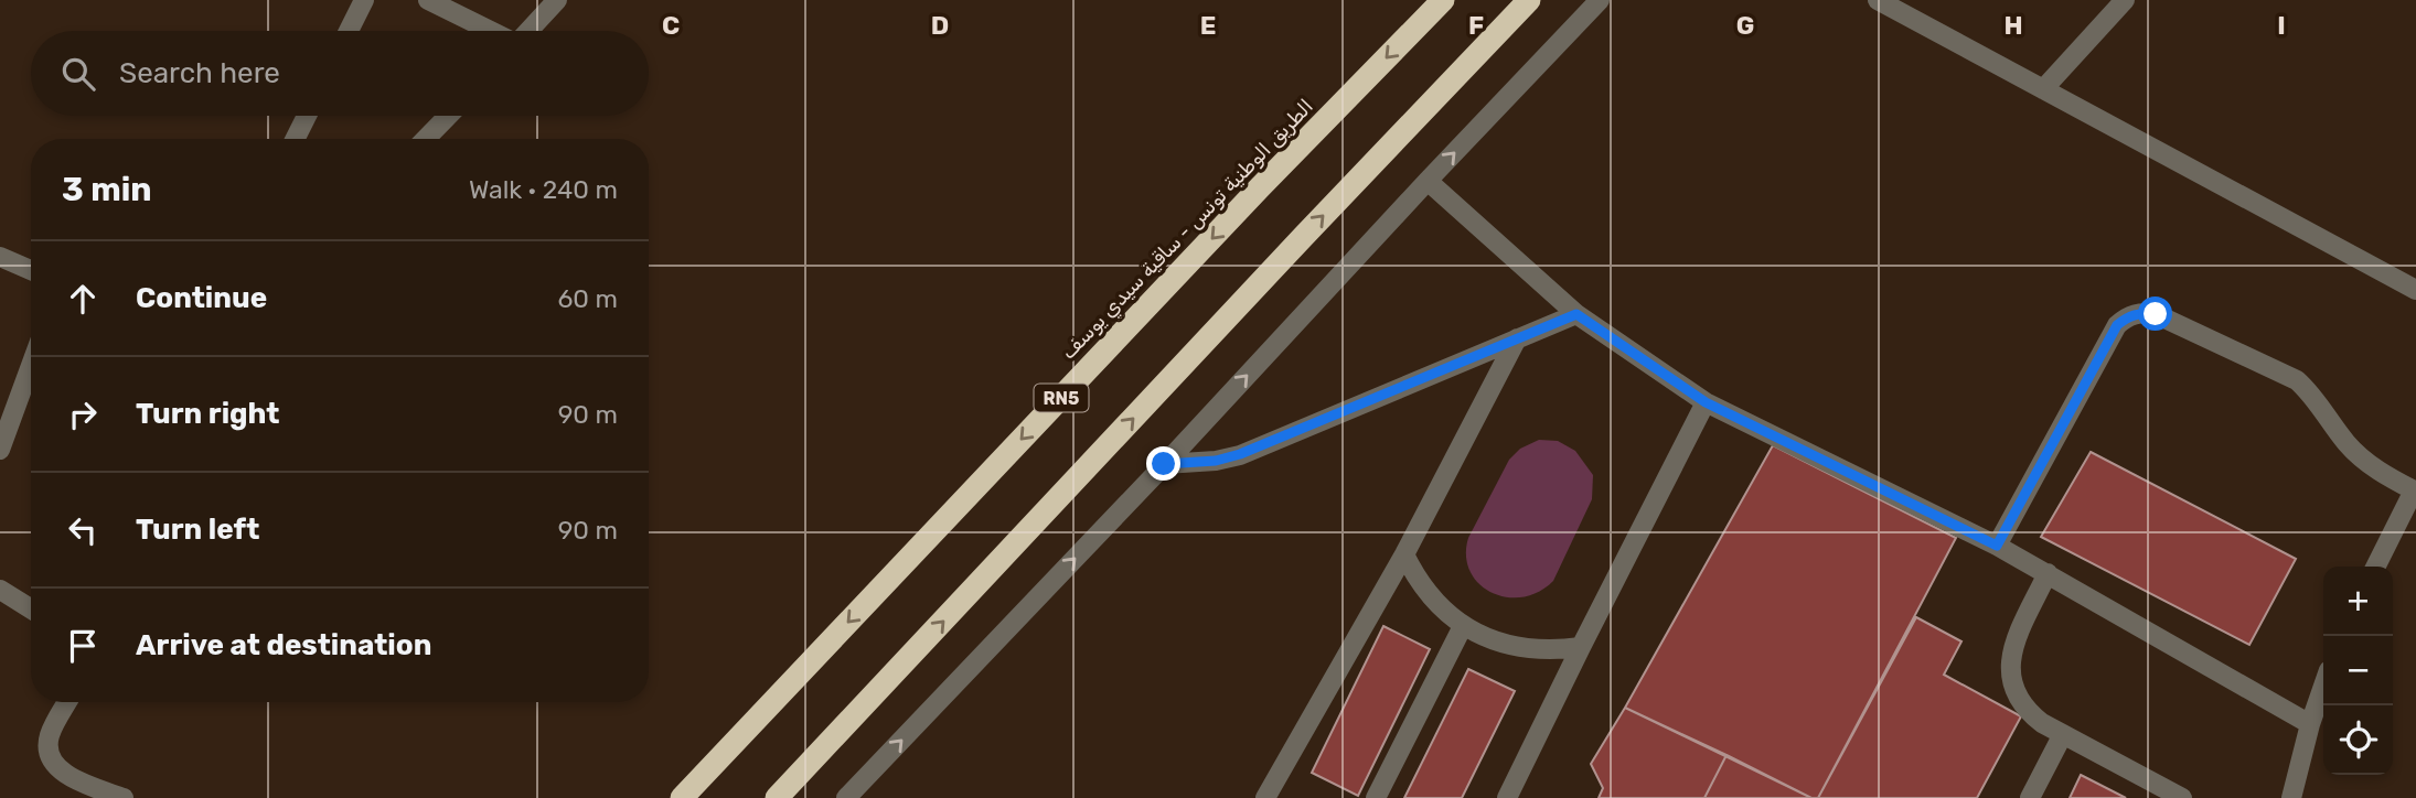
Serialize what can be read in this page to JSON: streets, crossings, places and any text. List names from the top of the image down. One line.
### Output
{"streets":{"highway":["الطريق الوطنية تونس - ساقية سيدي يوسف","RN5"]},"page":{"search":"Search here","heading":["3 min","Walk · 240 m"],"list":[["Continue","60 m"],["Turn right","90 m"],["Turn left","90 m"],"Arrive at destination"],"map_buttons":["+","−"]},"grid":{"columns":["C","D","E","F","G","H","I"]}}
